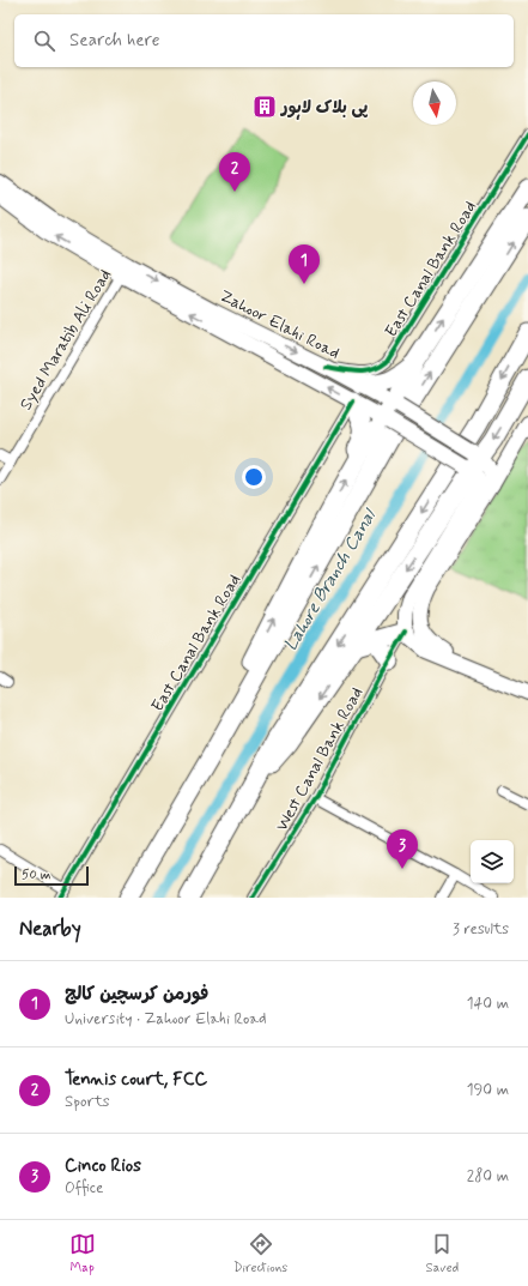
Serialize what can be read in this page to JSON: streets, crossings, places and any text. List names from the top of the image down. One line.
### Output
{"streets":{"main road":["Zahoor Elahi Road"],"street":["East Canal Bank Road","Syed Maratib Ali Road","West Canal Bank Road"]},"crossings":[["East Canal Bank Road","Zahoor Elahi Road"],["Zahoor Elahi Road","Syed Maratib Ali Road"]],"water":["Lahore Branch Canal"],"places":{"building":["پی بلاک لاہور"]},"scale_bar":"50 m","north":"bottom","page":{"search":"Search here","pins":["2","1","3"],"scale":"50 m","heading":["Nearby","3 results"],"list":[{"mark":"1","name":"فورمن کرسچین کالج","note":"University · Zahoor Elahi Road","value":"140 m"},{"mark":"2","name":"Tennis court, FCC","note":"Sports","value":"190 m"},{"mark":"3","name":"Cinco Rios","note":"Office","value":"280 m"}],"nav":["Map","Directions","Saved"]}}
